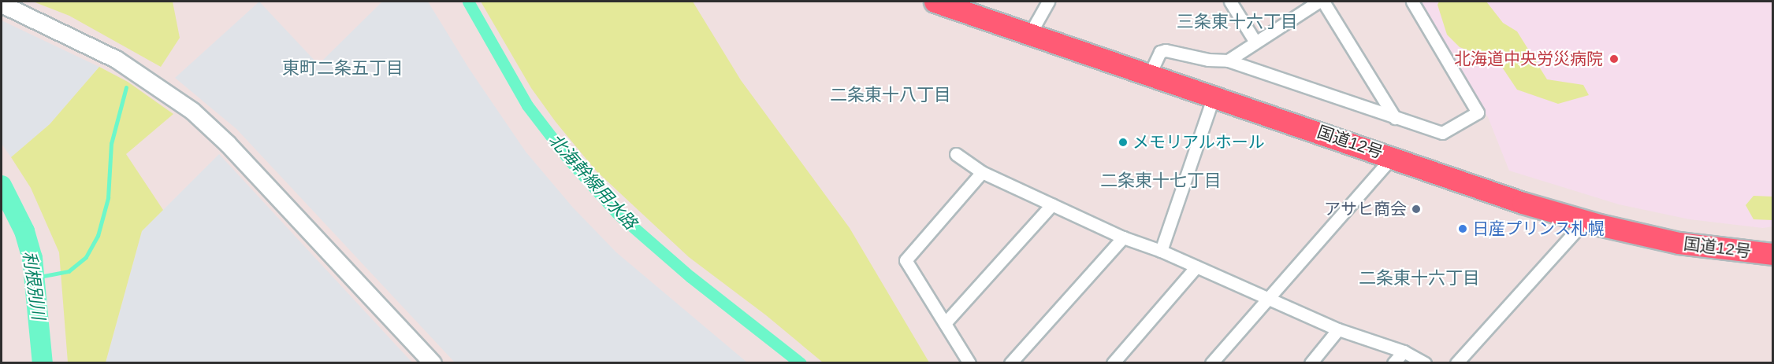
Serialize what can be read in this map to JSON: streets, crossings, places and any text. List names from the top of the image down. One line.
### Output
{"streets":{"highway":["国道12号"]},"districts":["三条東十六丁目","東町二条五丁目","二条東十八丁目","二条東十七丁目","二条東十六丁目"],"water":["北海幹線用水路","利根別川"],"places":["北海道中央労災病院","メモリアルホール","アサヒ商会","日産プリンス札幌"]}
